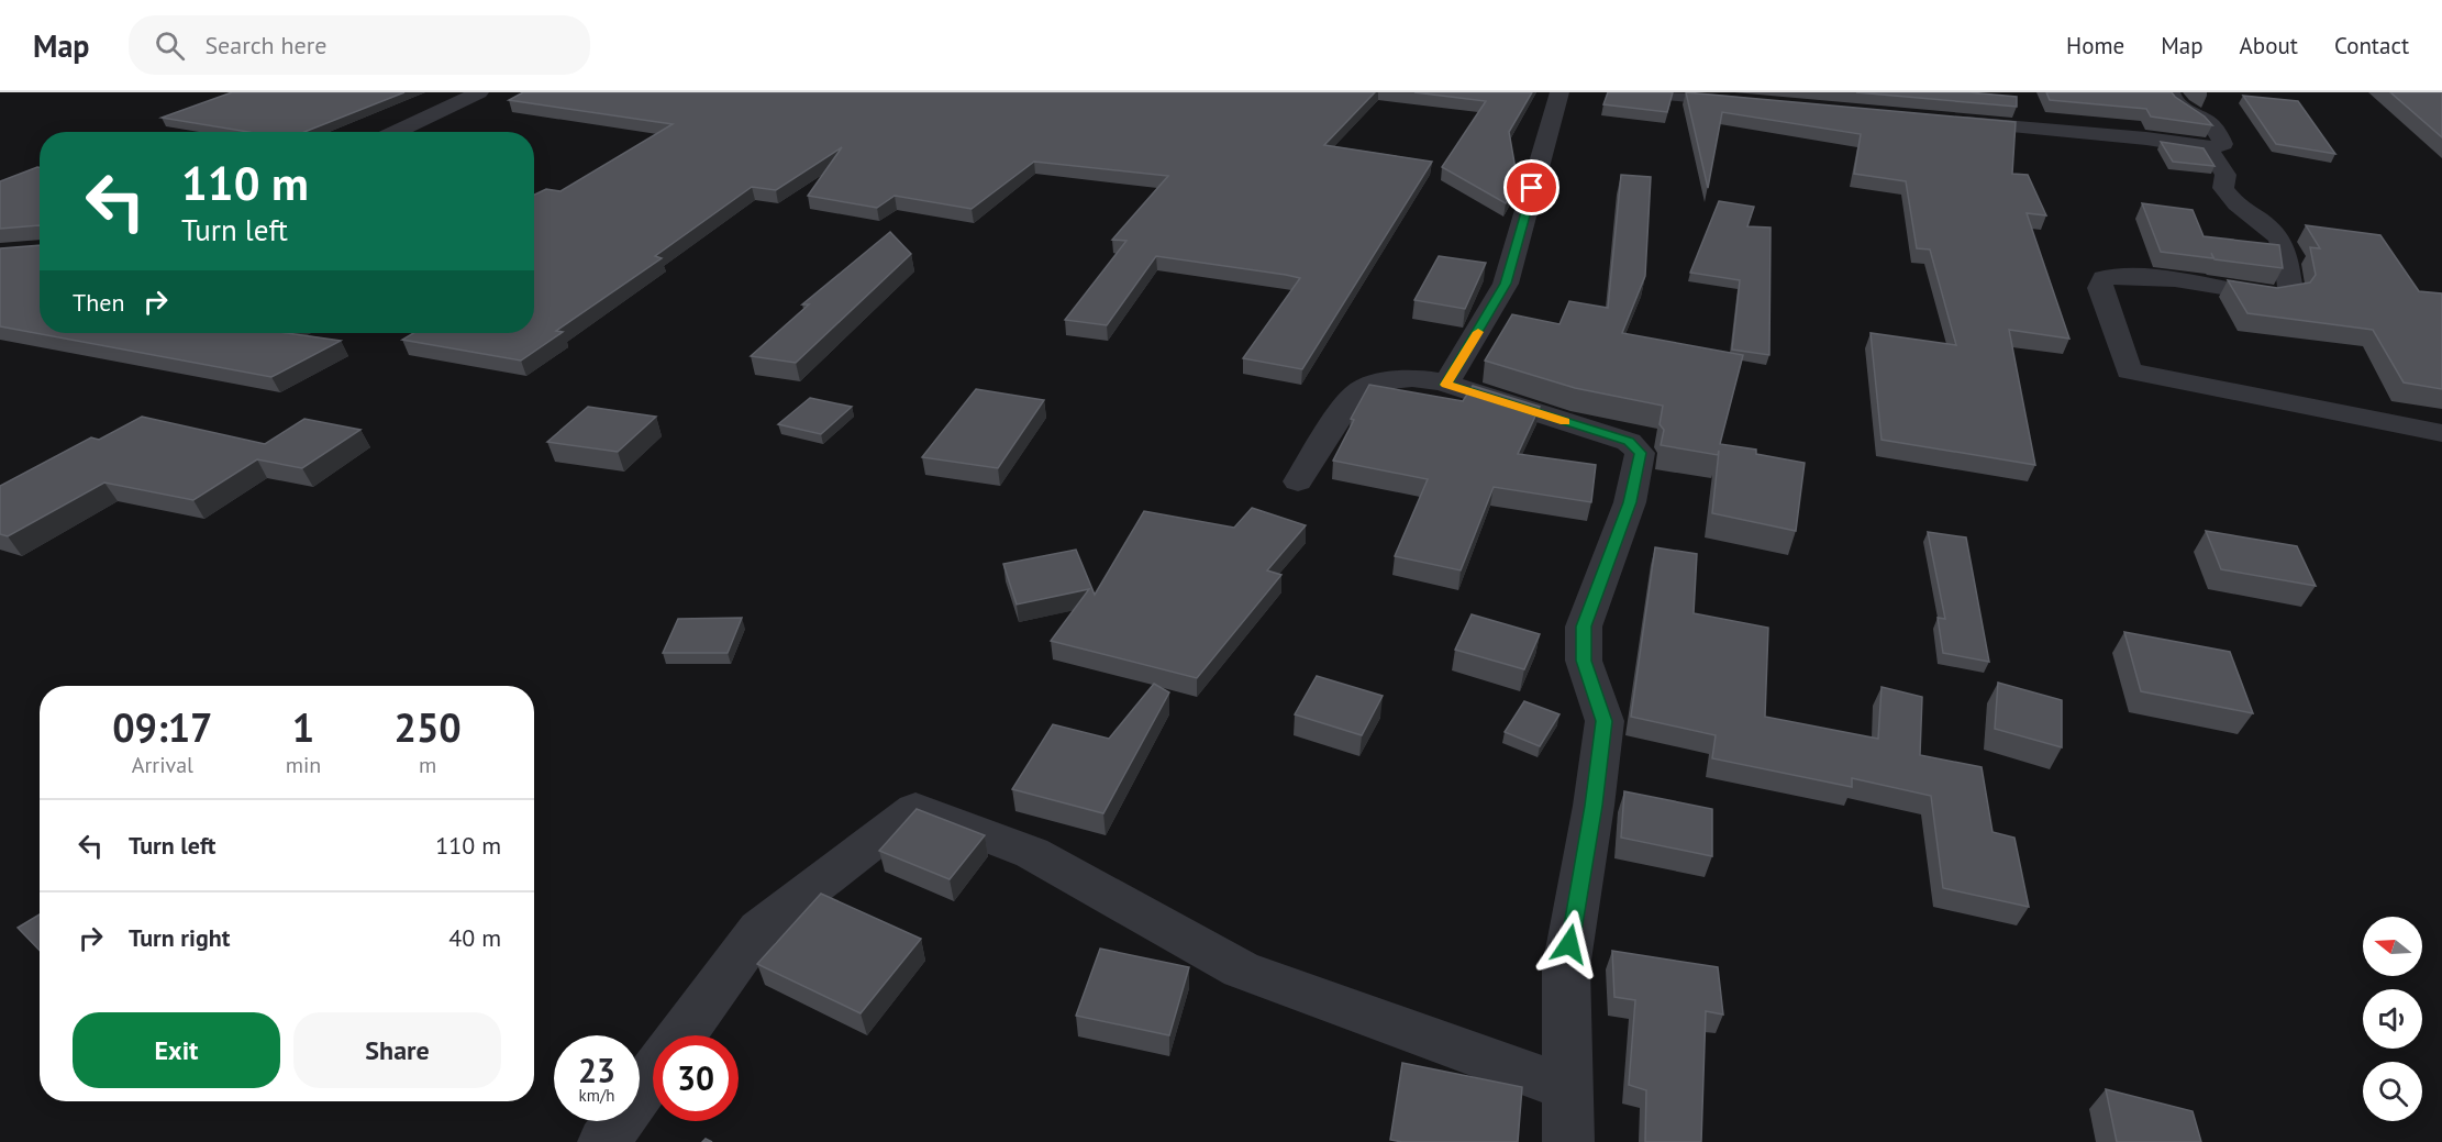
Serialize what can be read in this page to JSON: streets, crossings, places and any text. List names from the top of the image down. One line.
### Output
{"north":"left","page":{"header":"Map","search":"Search here","nav":["Home","Map","About","Contact"],"turn":["110 m","Turn left"],"then":"Then","eta":["09:17","Arrival","1","min","250","m"],"list":[{"name":"Turn left","value":"110 m"},{"name":"Turn right","value":"40 m"}],"buttons":["Exit","Share"],"speed":"23 km/h","limit":"30"}}
